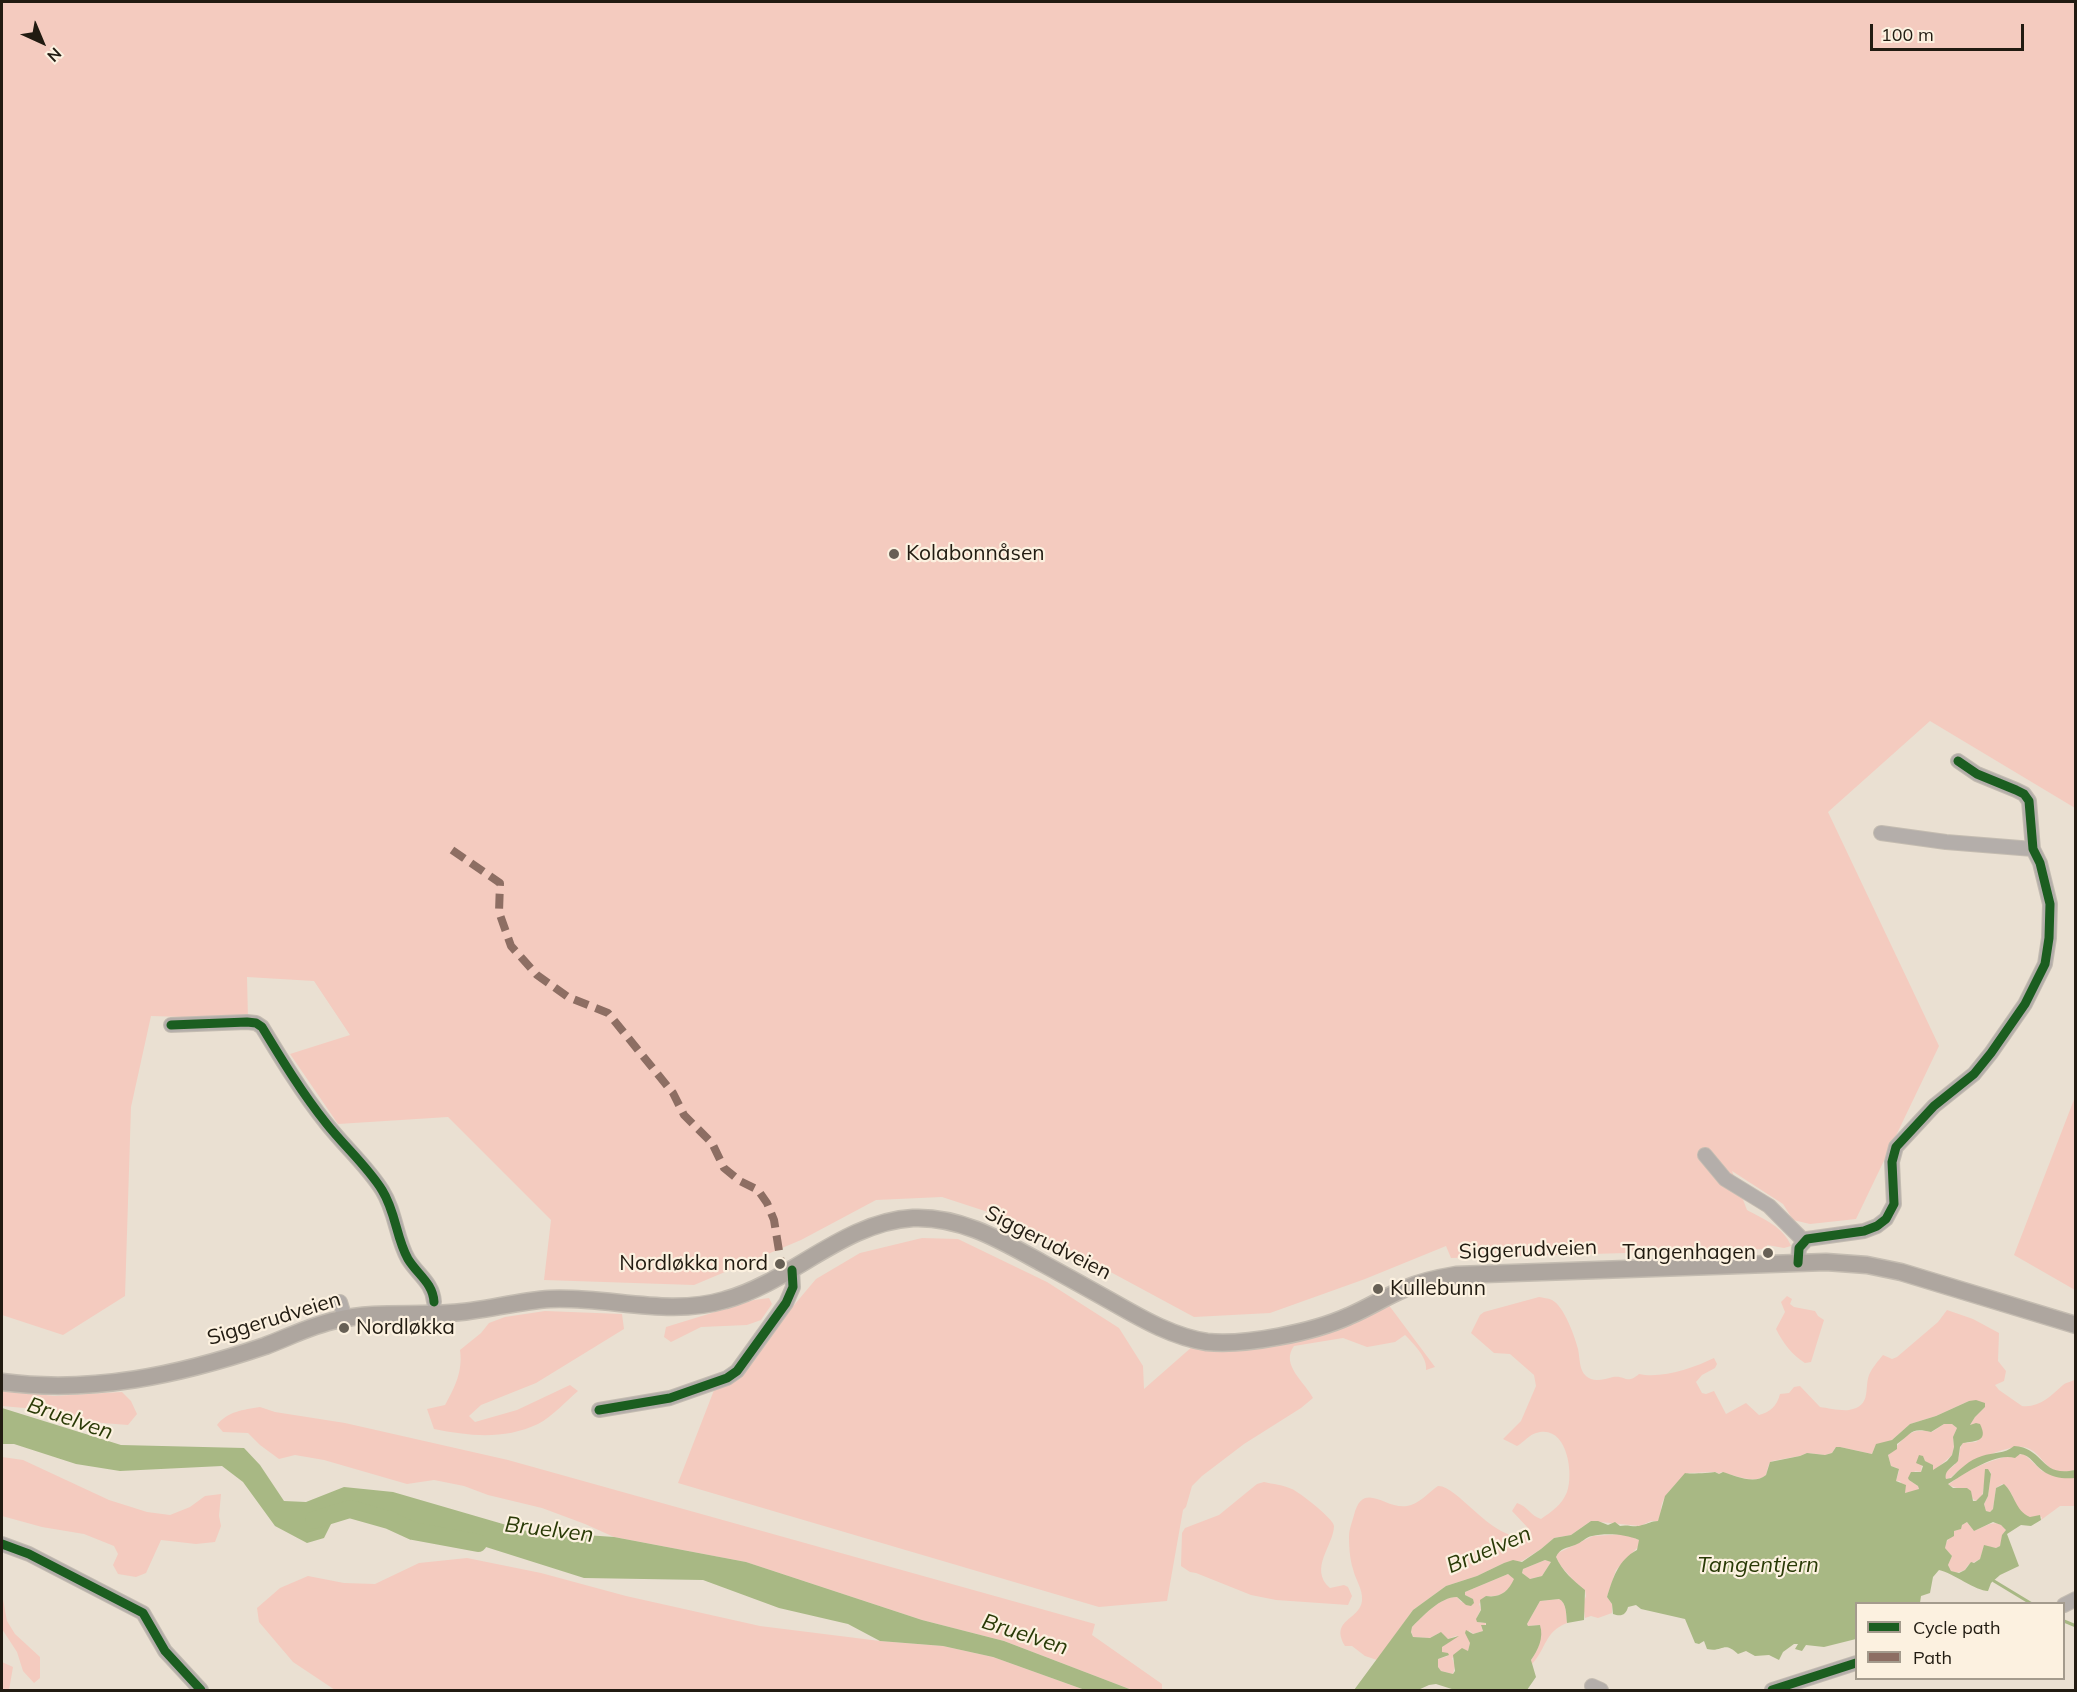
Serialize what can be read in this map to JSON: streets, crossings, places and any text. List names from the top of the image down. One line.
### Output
{"streets":{"main road":["Siggerudveien"]},"water":["Bruelven","Tangentjern"],"places":["Kolabonnåsen","Tangenhagen","Nordløkka nord","Kullebunn","Nordløkka"],"legend":["Cycle path","Path"],"scale_bar":"100 m","north":"bottom right"}
